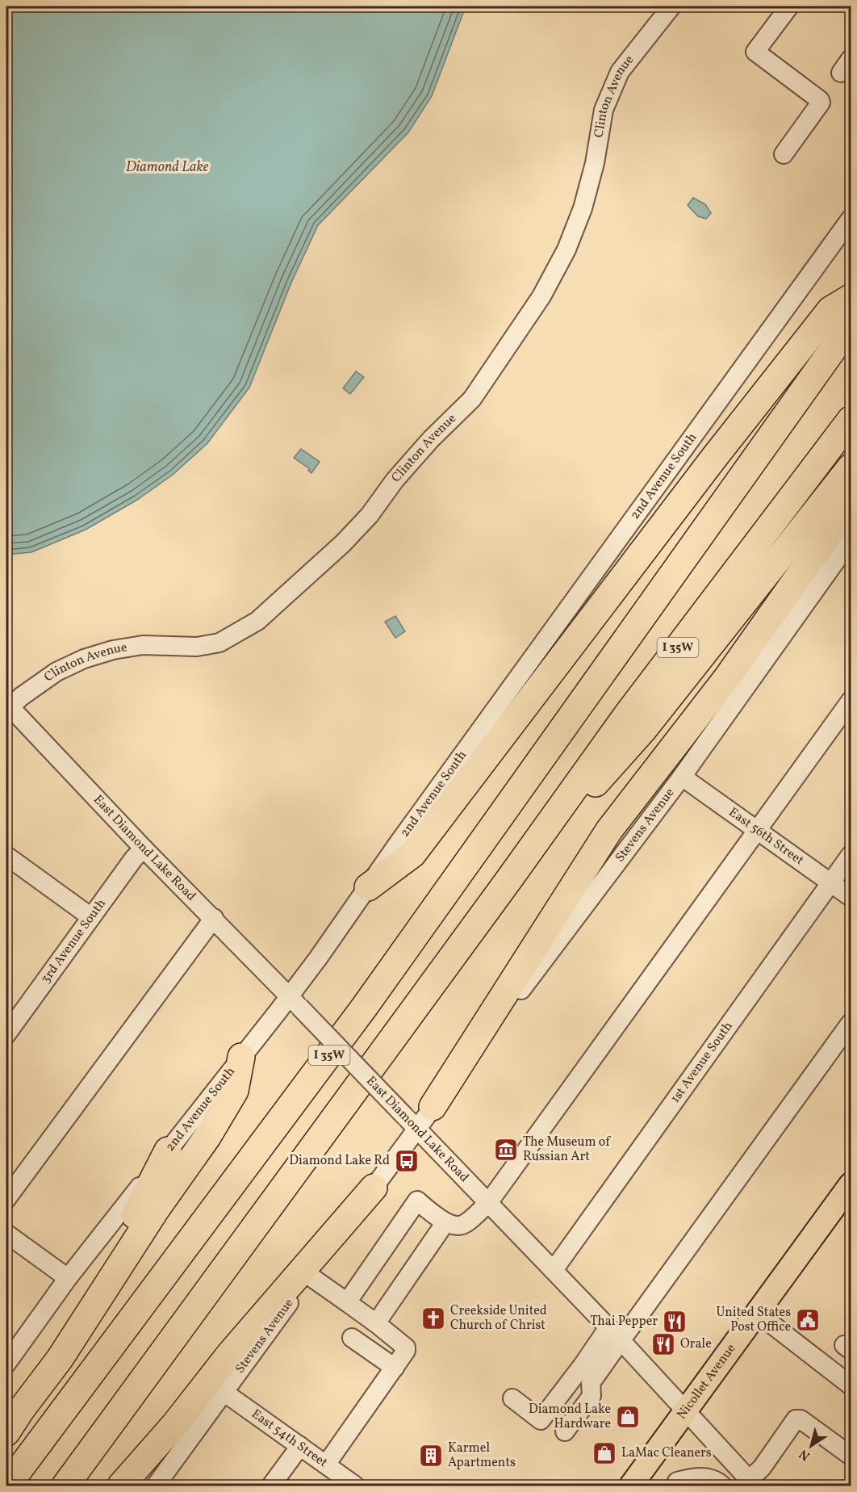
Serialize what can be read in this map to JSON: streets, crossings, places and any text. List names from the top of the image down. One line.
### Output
{"streets":{"highway":["I 35W"],"main road":["Nicollet Avenue"],"street":["Clinton Avenue","2nd Avenue South","Stevens Avenue","East 56th Street","East Diamond Lake Road","3rd Avenue South","1st Avenue South","East 54th Street"]},"crossings":[["Clinton Avenue","East Diamond Lake Road"],["2nd Avenue South","East Diamond Lake Road"],["Stevens Avenue","East 56th Street"],["Stevens Avenue","East Diamond Lake Road"],["Stevens Avenue","East 54th Street"],["East 56th Street","1st Avenue South"],["East Diamond Lake Road","3rd Avenue South"],["East Diamond Lake Road","1st Avenue South"],["East Diamond Lake Road","Nicollet Avenue"]],"water":["Diamond Lake"],"places":{"museum":["The Museum of Russian Art"],"bus stop":["Diamond Lake Rd"],"church":["Creekside United Church of Christ"],"public building":["United States Post Office"],"restaurant":["Thai Pepper","Orale"],"shop":["Diamond Lake Hardware","LaMac Cleaners"],"building":["Karmel Apartments"]},"north":"bottom left"}
